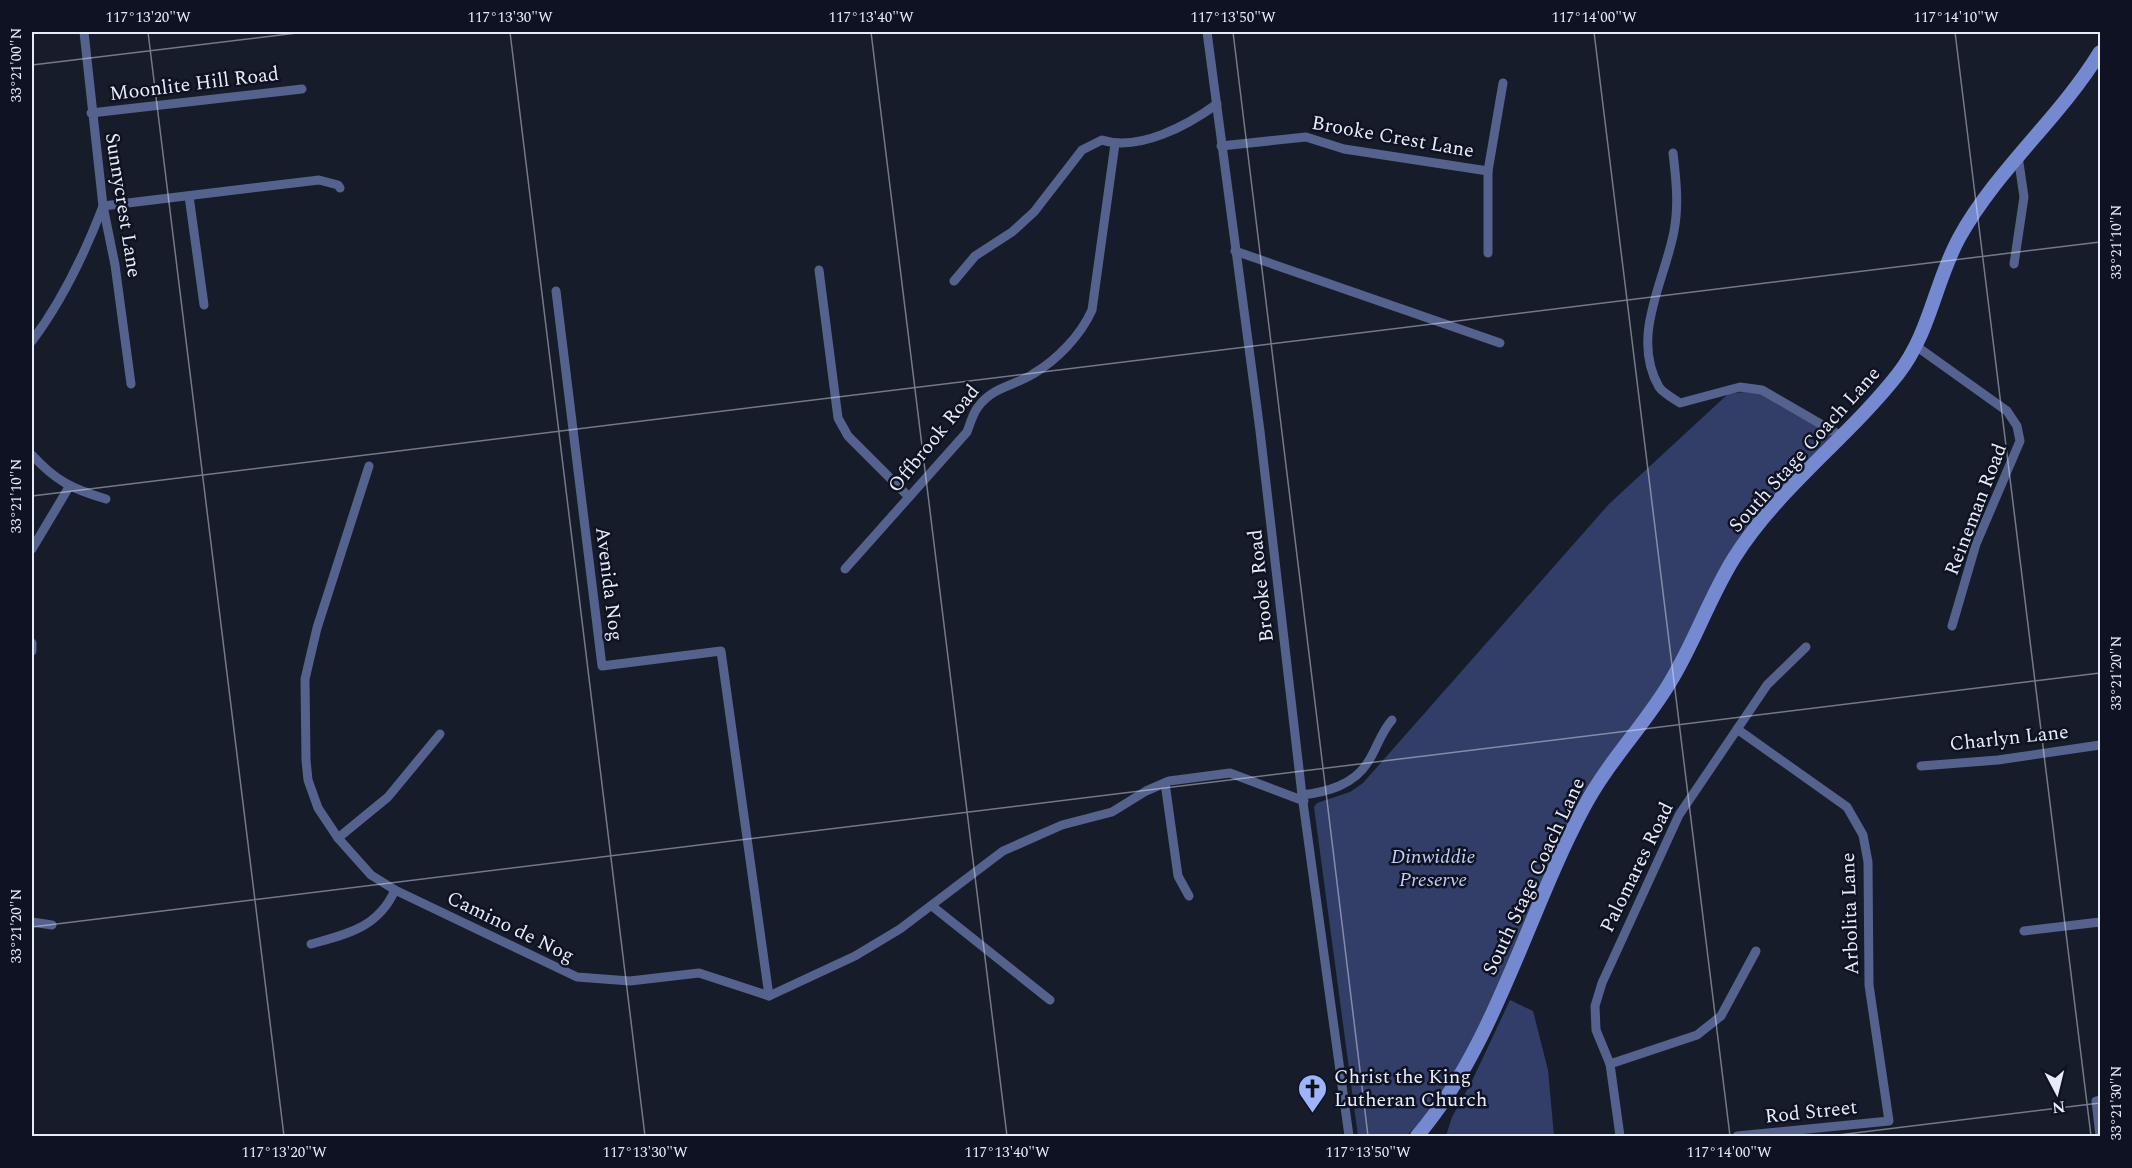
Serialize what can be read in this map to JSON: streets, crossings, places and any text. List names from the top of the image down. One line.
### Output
{"streets":{"main road":["South Stage Coach Lane"],"street":["Moonlite Hill Road","Brooke Crest Lane","Sunnycrest Lane","Offbrook Road","Reineman Road","Avenida Nog","Brooke Road","Charlyn Lane","Palomares Road","Arbolita Lane","Camino de Nog","Rod Street"]},"crossings":[["Moonlite Hill Road","Sunnycrest Lane"],["Brooke Crest Lane","Brooke Road"],["South Stage Coach Lane","Reineman Road"],["Avenida Nog","Camino de Nog"],["Palomares Road","Arbolita Lane"],["Arbolita Lane","Rod Street"]],"parks":["Dinwiddie Preserve"],"places":{"church":["Christ the King Lutheran Church"]},"north":"bottom","coordinates":["117°13'20\"W","117°13'30\"W","117°13'40\"W","117°13'50\"W","117°14'00\"W","117°14'10\"W","33°21'00\"N","33°21'10\"N","33°21'20\"N","33°21'30\"N"]}
